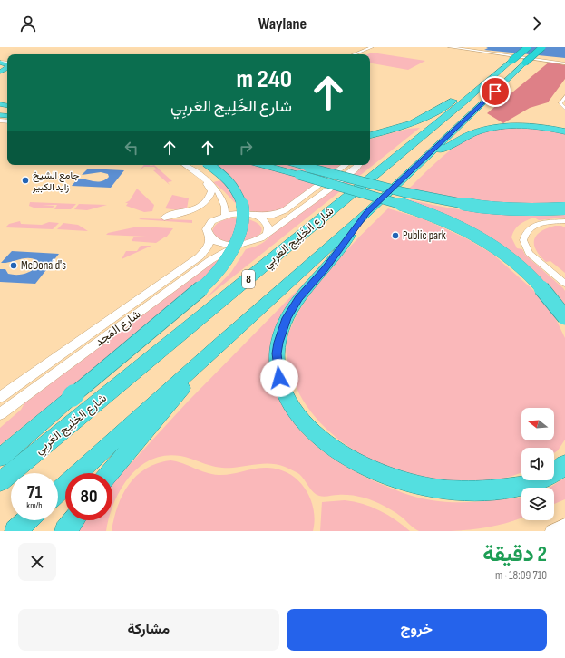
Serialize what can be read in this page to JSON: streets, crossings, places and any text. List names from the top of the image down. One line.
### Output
{"streets":{"highway":["شارع الخَلِيج العَربِي","8"],"street":["شارع المَجد"]},"places":["جامع الشيخ زايد الكبير","Public park","McDonald's"],"north":"left","page":{"header":"Waylane","turn":["240 m","شارع الخَلِيج العَربِي"],"speed":"71 km/h","limit":"80","heading":["2 دقيقة","710 m · 18:09"],"buttons":["خروج","مشاركة"]}}
